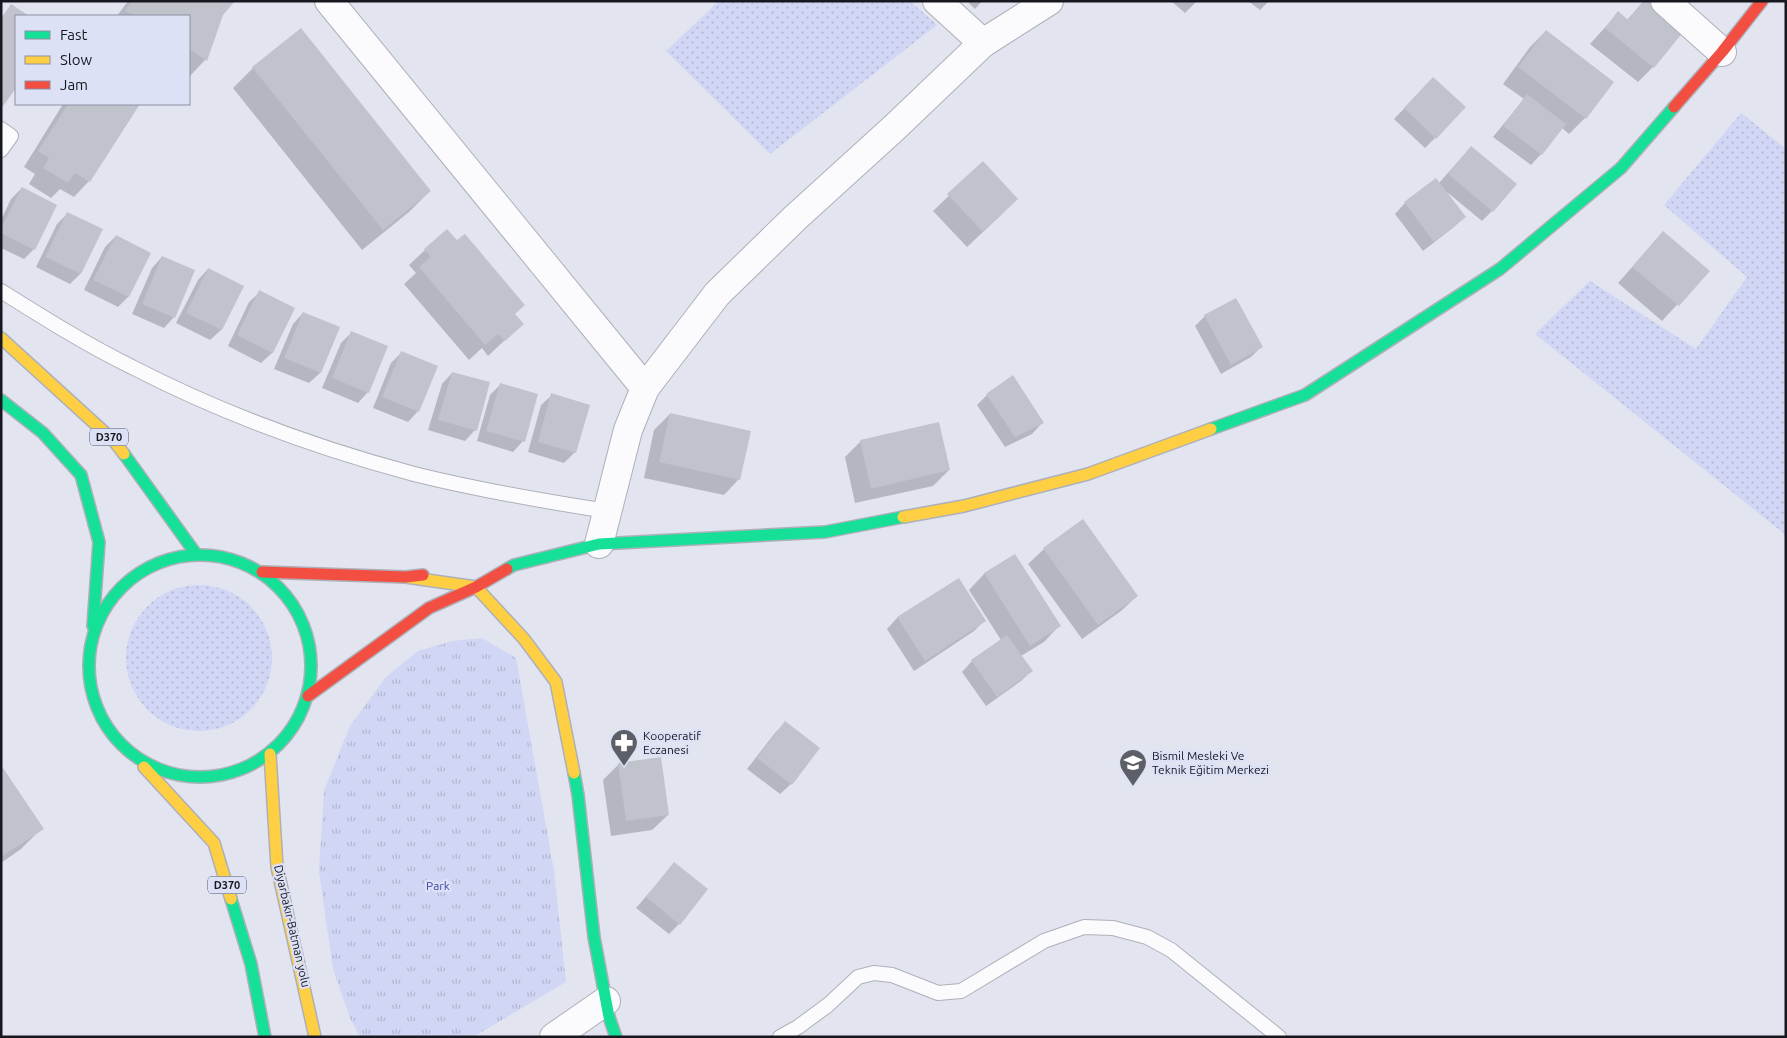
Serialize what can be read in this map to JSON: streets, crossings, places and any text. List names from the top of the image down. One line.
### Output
{"streets":{"main road":["D370","Diyarbakır-Batman yolu"]},"parks":["Park"],"places":{"pharmacy":["Kooperatif Eczanesi"],"school or university":["Bismil Mesleki Ve Teknik Eğitim Merkezi"]},"legend":["Fast","Slow","Jam"]}
